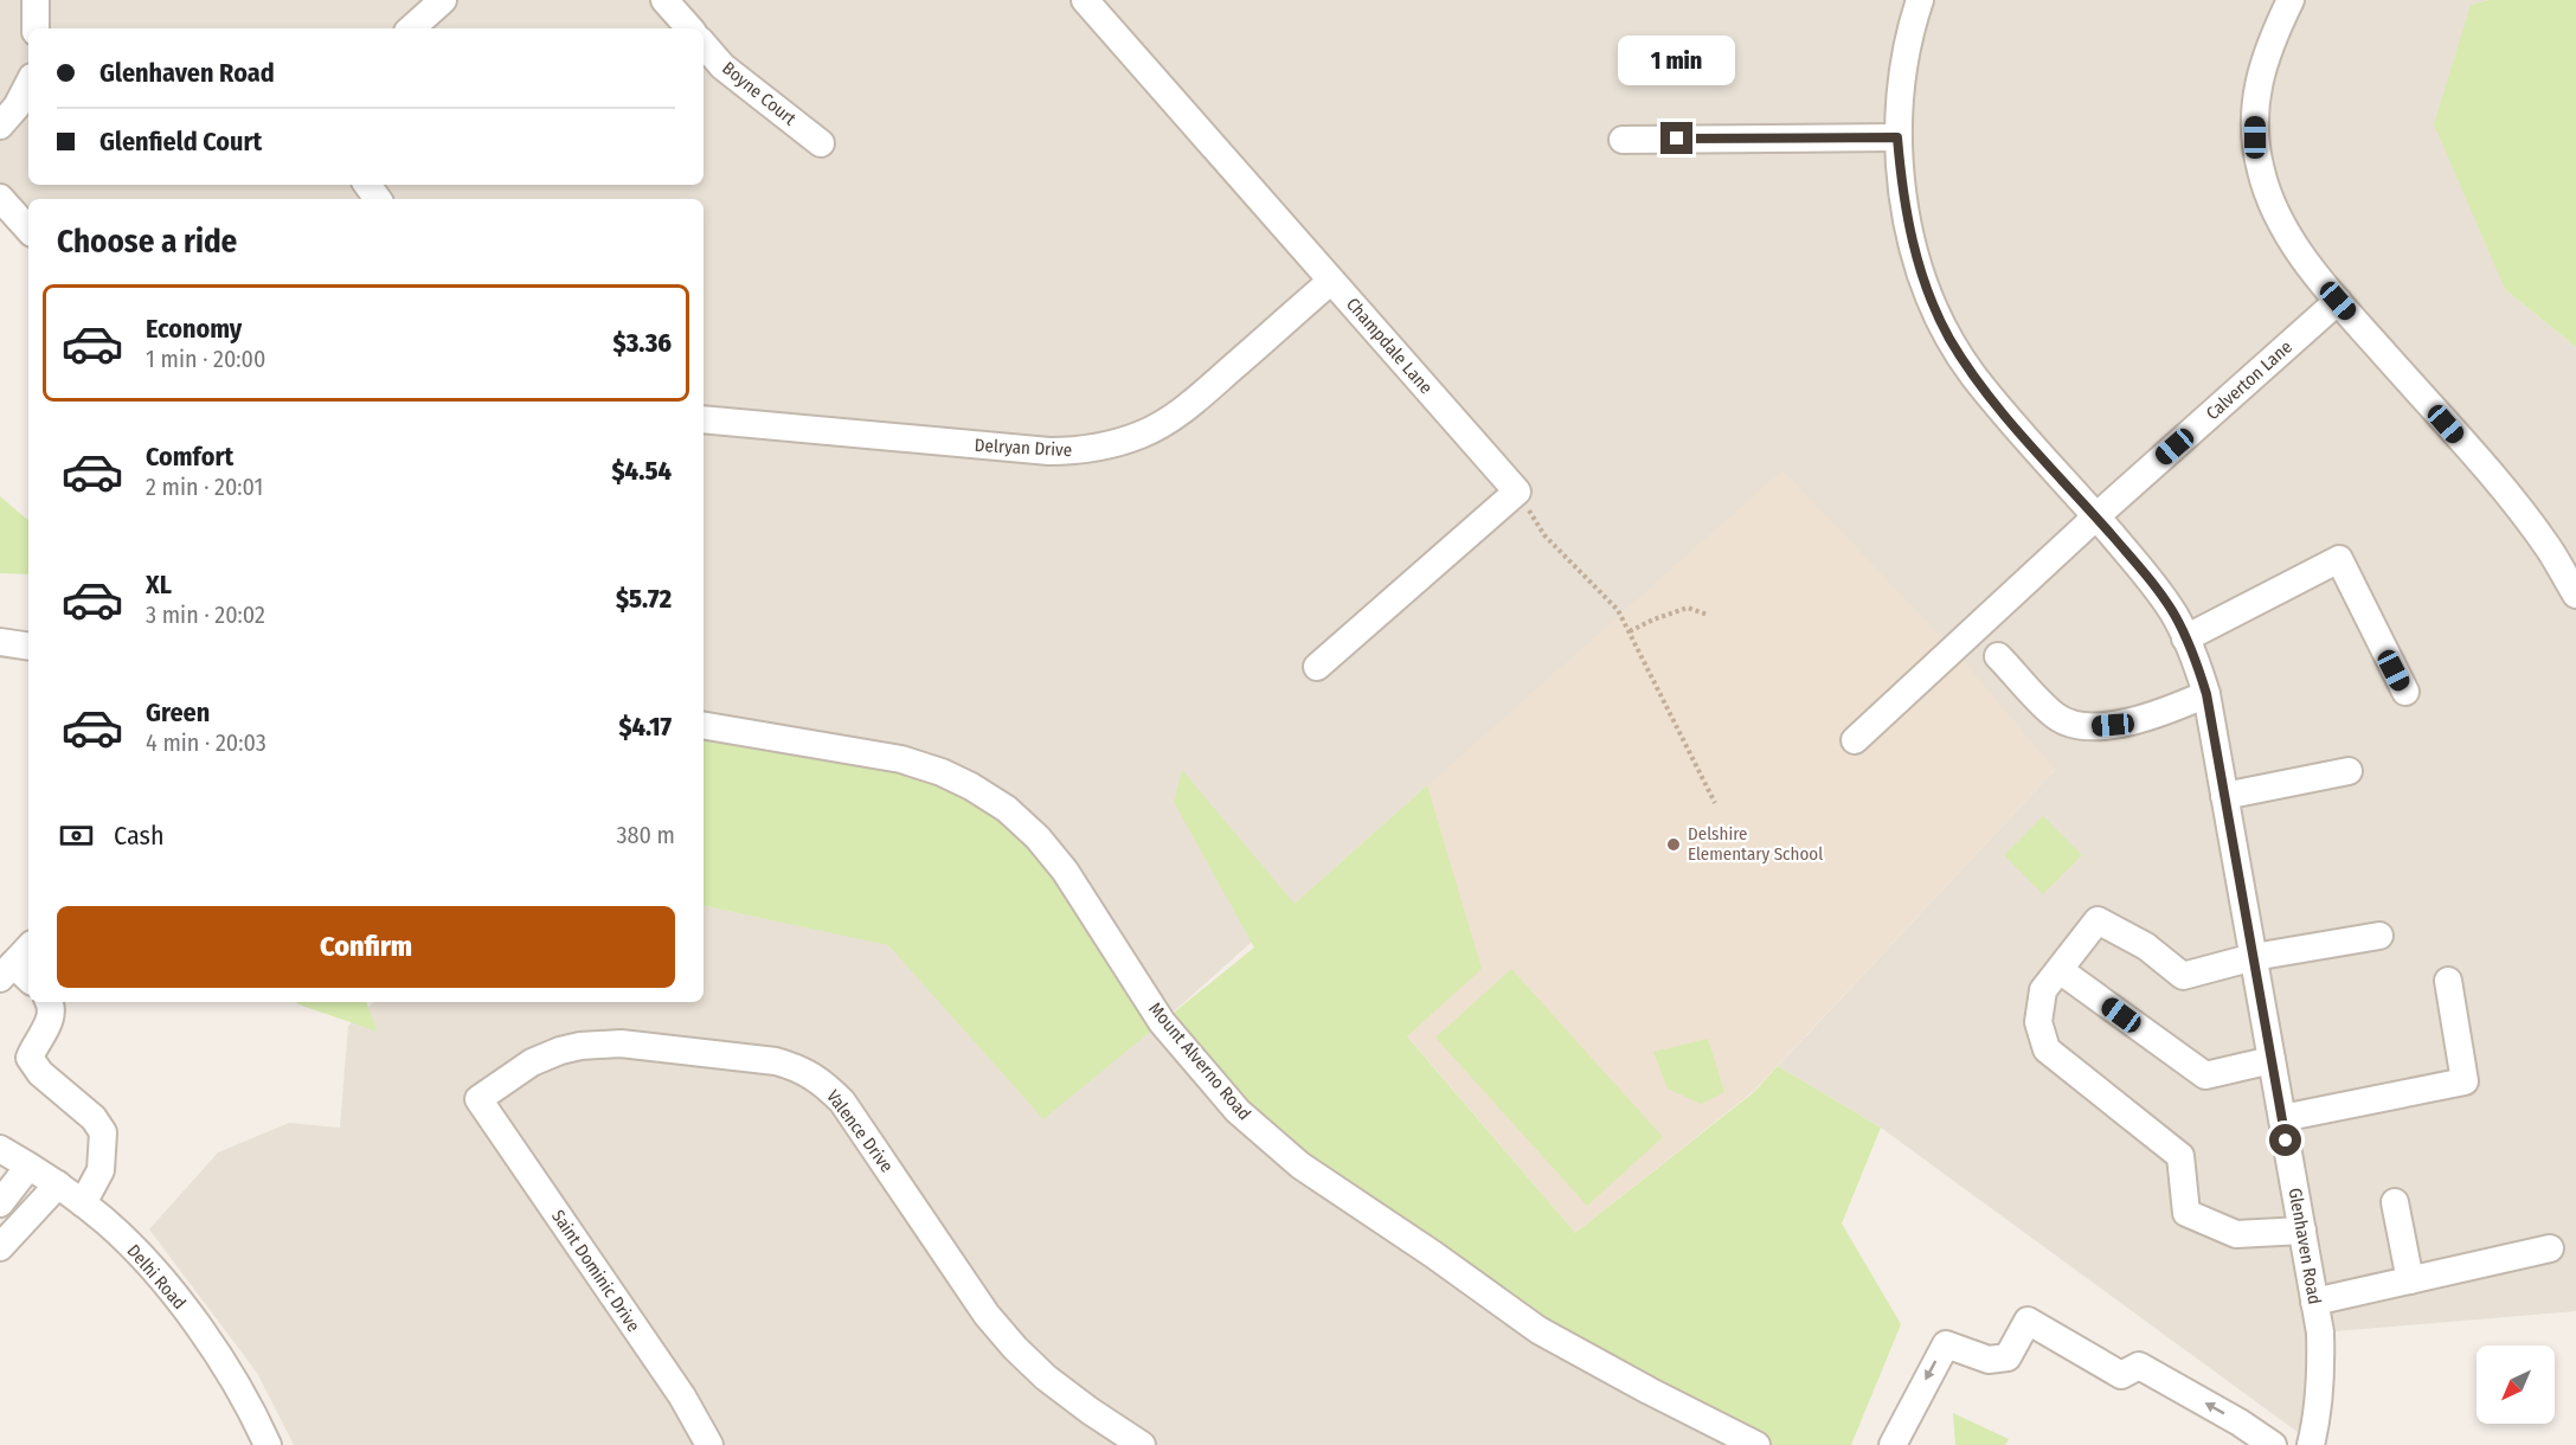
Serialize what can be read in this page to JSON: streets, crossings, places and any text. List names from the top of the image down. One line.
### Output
{"streets":{"street":["Boyne Court","Champdale Lane","Calverton Lane","Delryan Drive","Mount Alverno Road","Valence Drive","Glenhaven Road","Saint Dominic Drive","Delhi Road"]},"crossings":[["Champdale Lane","Delryan Drive"],["Calverton Lane","Glenhaven Road"],["Valence Drive","Saint Dominic Drive"]],"places":["Delshire Elementary School"],"north":"bottom left","page":{"banner":["Glenhaven Road","Glenfield Court"],"bubble":"1 min","heading":"Choose a ride","list":[{"name":"Economy","note":"1 min · 20:00","value":"$3.36"},{"name":"Comfort","note":"2 min · 20:01","value":"$4.54"},{"name":"XL","note":"3 min · 20:02","value":"$5.72"},{"name":"Green","note":"4 min · 20:03","value":"$4.17"}],"pay":["Cash","380 m"],"buttons":"Confirm"}}
